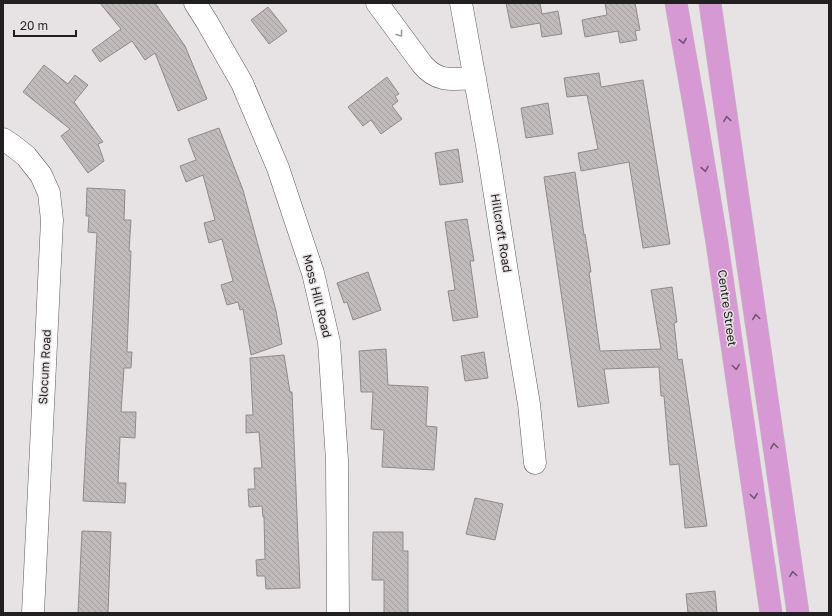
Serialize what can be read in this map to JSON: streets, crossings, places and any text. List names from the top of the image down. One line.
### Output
{"streets":{"highway":["Centre Street"],"street":["Hillcroft Road","Moss Hill Road","Slocum Road"]},"scale_bar":"20 m"}
